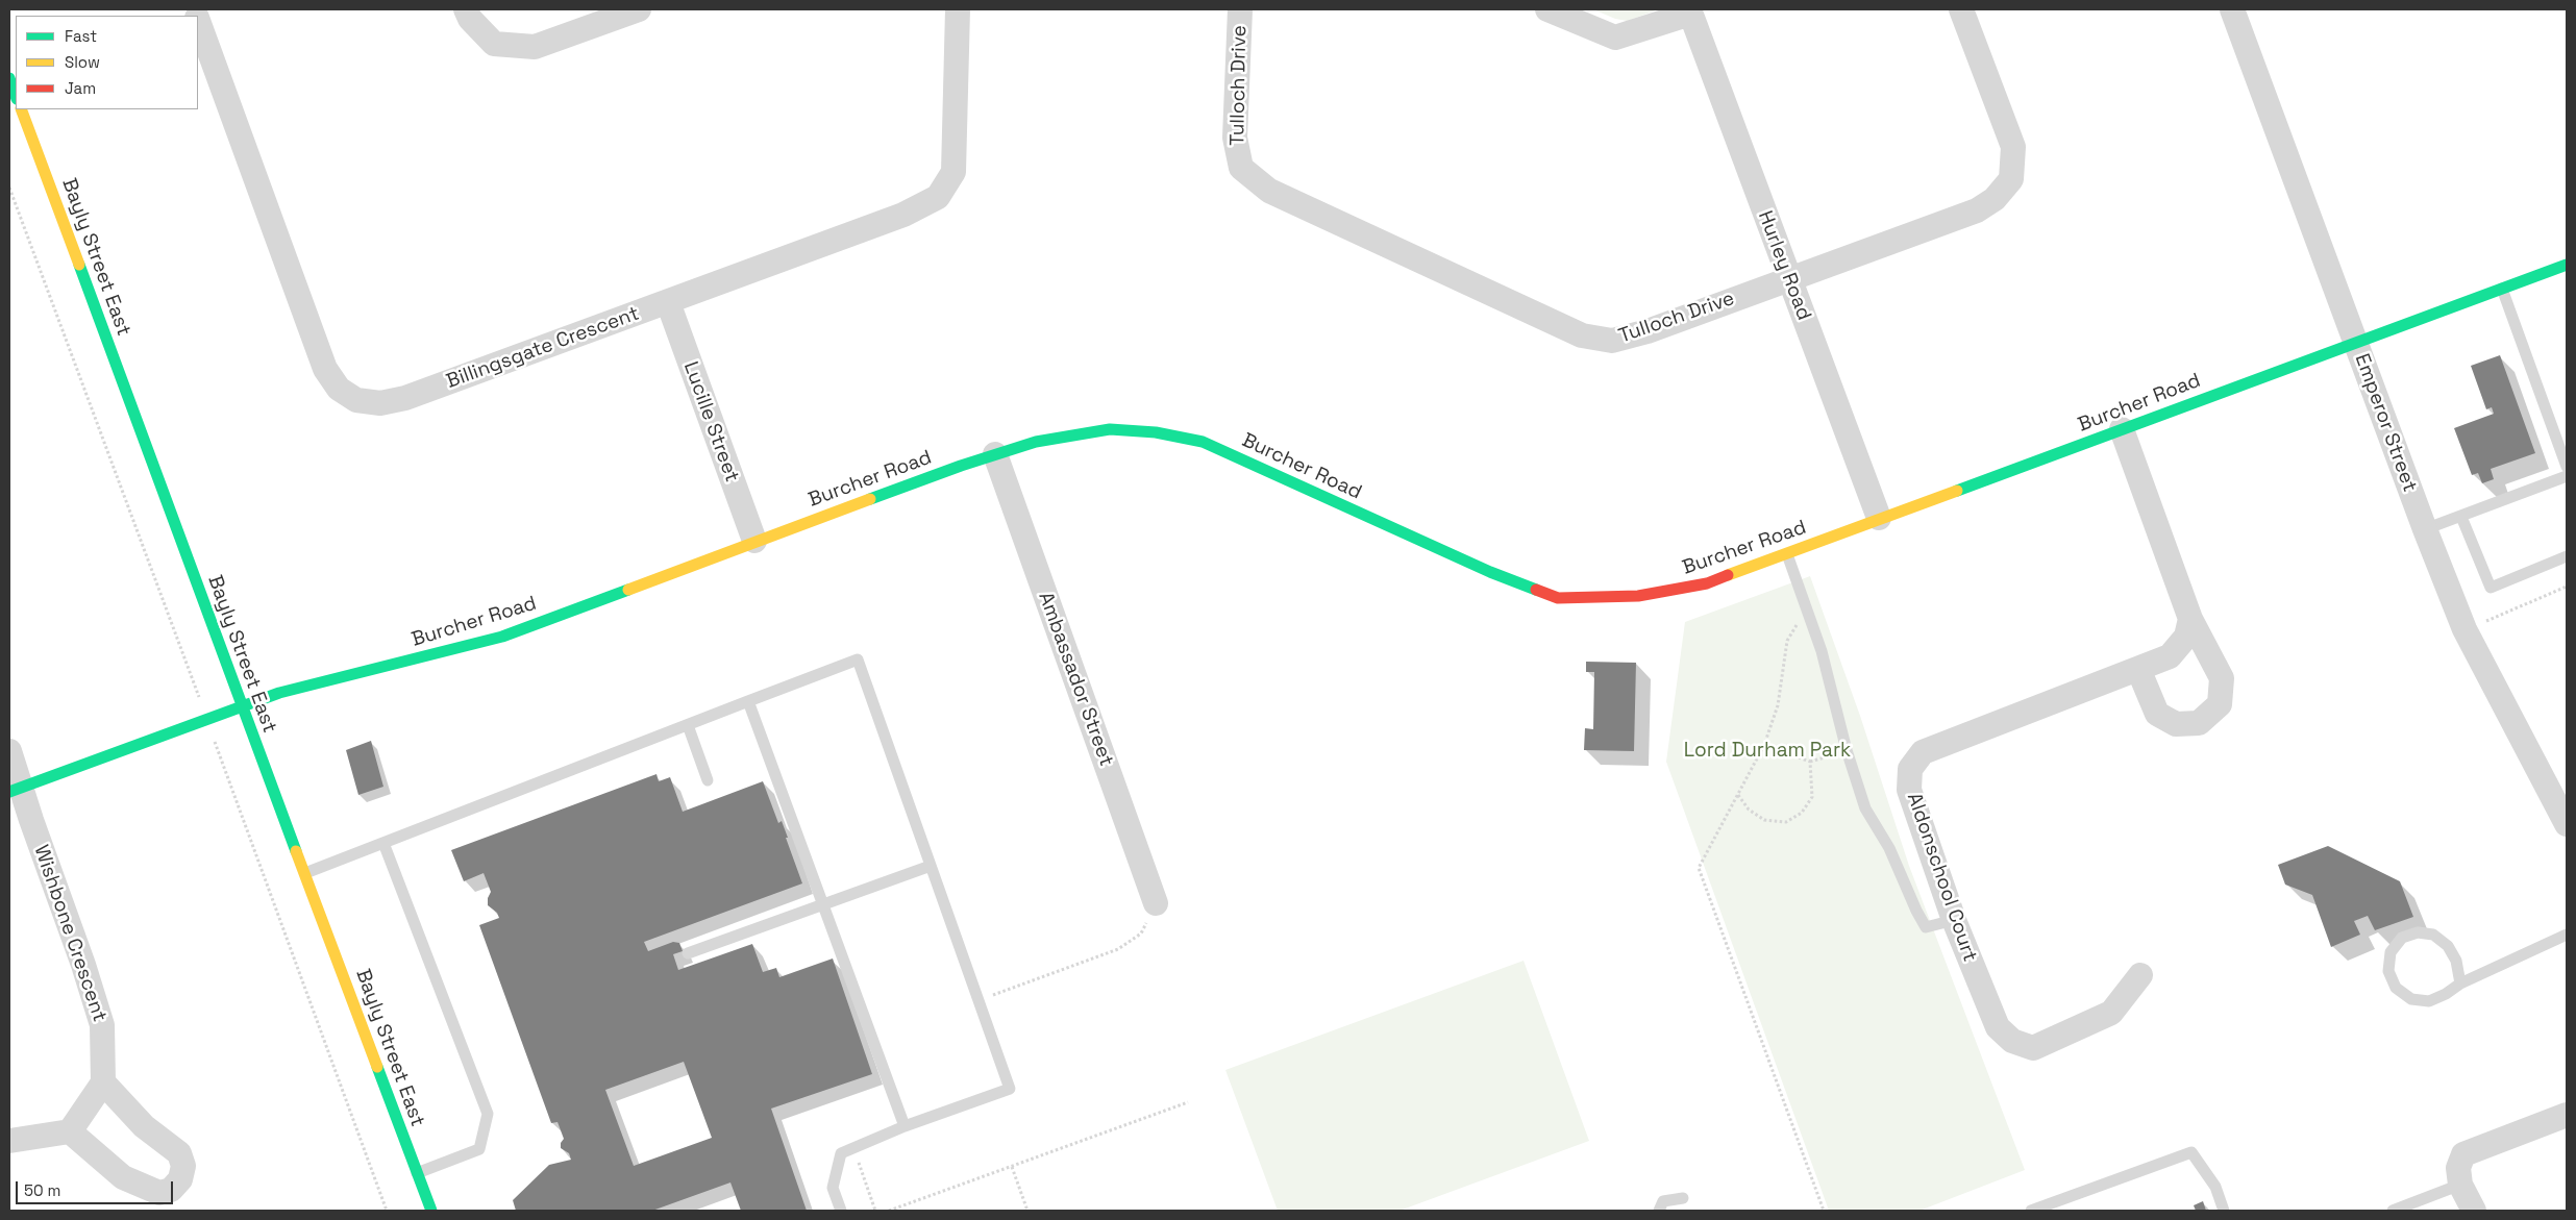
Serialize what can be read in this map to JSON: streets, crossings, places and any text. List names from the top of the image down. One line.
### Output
{"streets":{"street":["Tulloch Drive","Bayly Street East","Hurley Road","Billingsgate Crescent","Burcher Road","Lucille Street","Emperor Street","Ambassador Street","Aldonschool Court","Wishbone Crescent"]},"crossings":[["Tulloch Drive","Hurley Road"],["Bayly Street East","Burcher Road"],["Hurley Road","Burcher Road"],["Billingsgate Crescent","Lucille Street"],["Burcher Road","Lucille Street"],["Burcher Road","Emperor Street"],["Burcher Road","Ambassador Street"],["Burcher Road","Wishbone Crescent"]],"parks":["Lord Durham Park"],"legend":["Fast","Slow","Jam"],"scale_bar":"50 m"}
